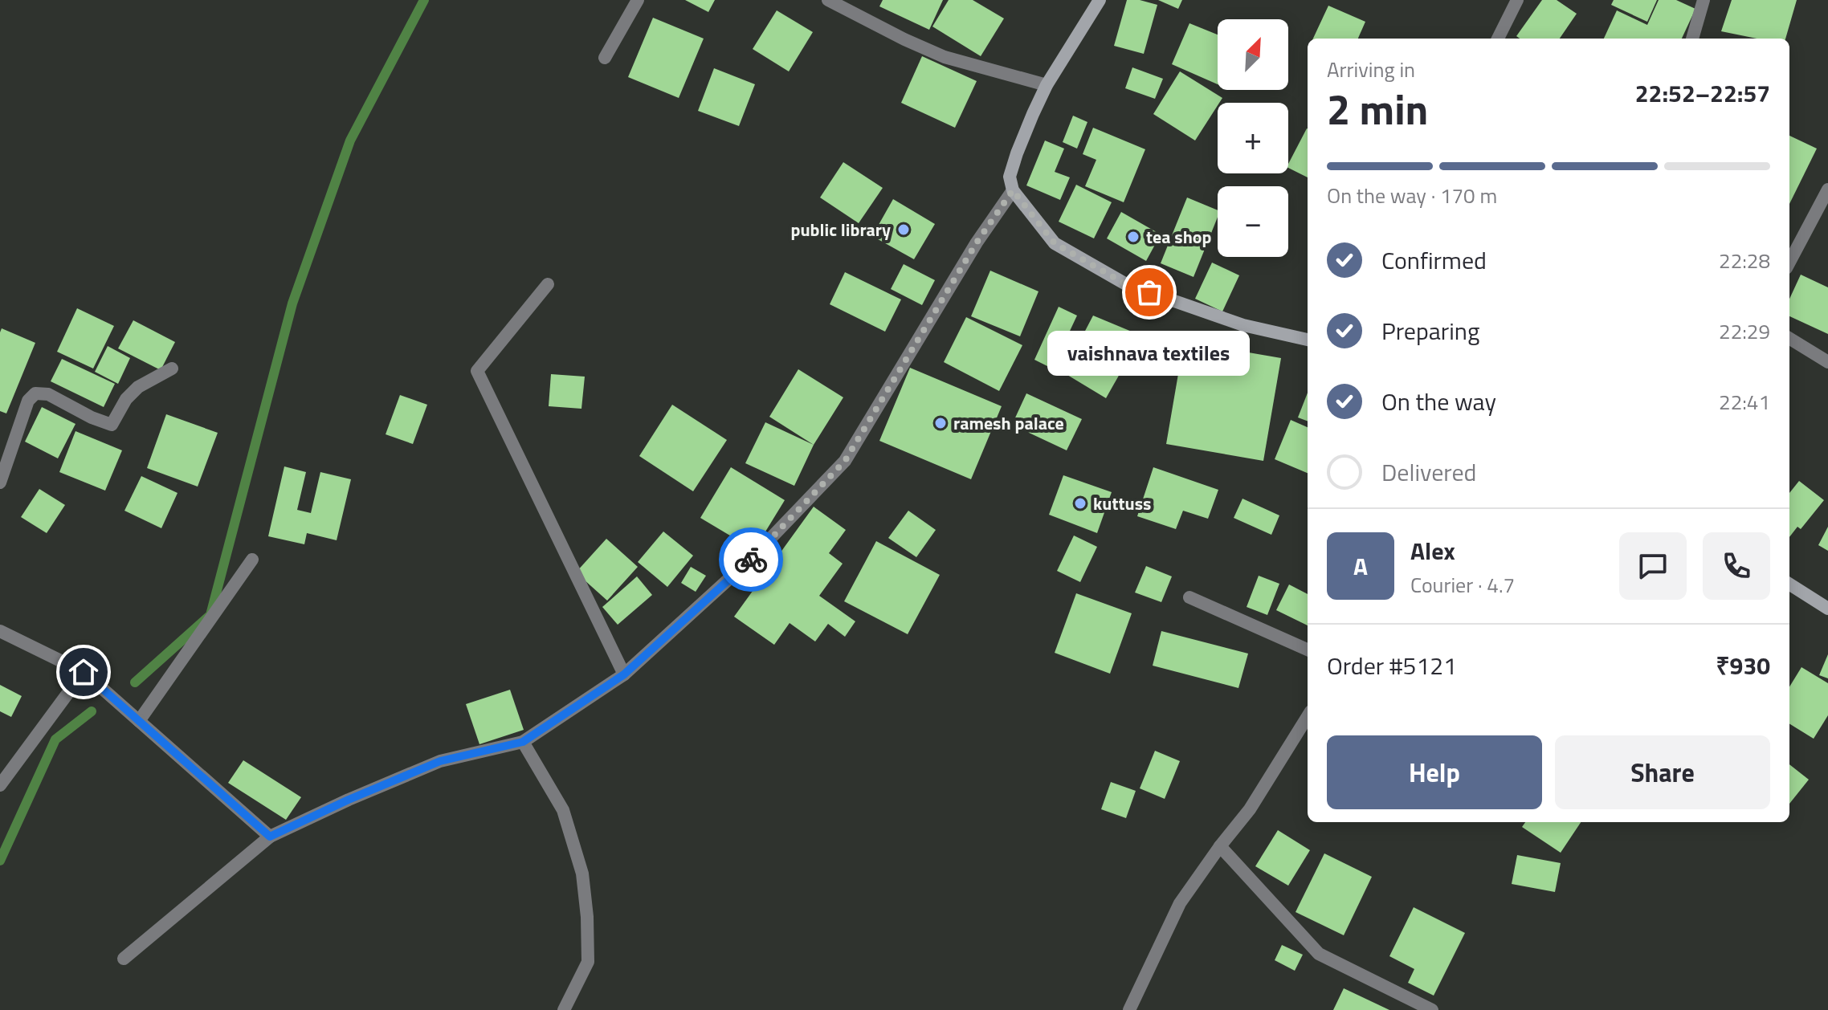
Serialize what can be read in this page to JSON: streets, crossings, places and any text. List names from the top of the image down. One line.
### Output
{"places":["public library","tea shop","vaishnava textiles","ramesh palace","kuttuss"],"north":"top right","page":{"map_buttons":["+","−"],"heading":["2 min","Arriving in","22:52–22:57"],"panel":["Alex","Courier · 4.7","Order #5121","₹930"],"bar":"On the way · 170 m","list":[["Confirmed","22:28"],["Preparing","22:29"],["On the way","22:41"],"Delivered"],"bubble":"vaishnava textiles","round":"A","buttons":["Help","Share"]}}
